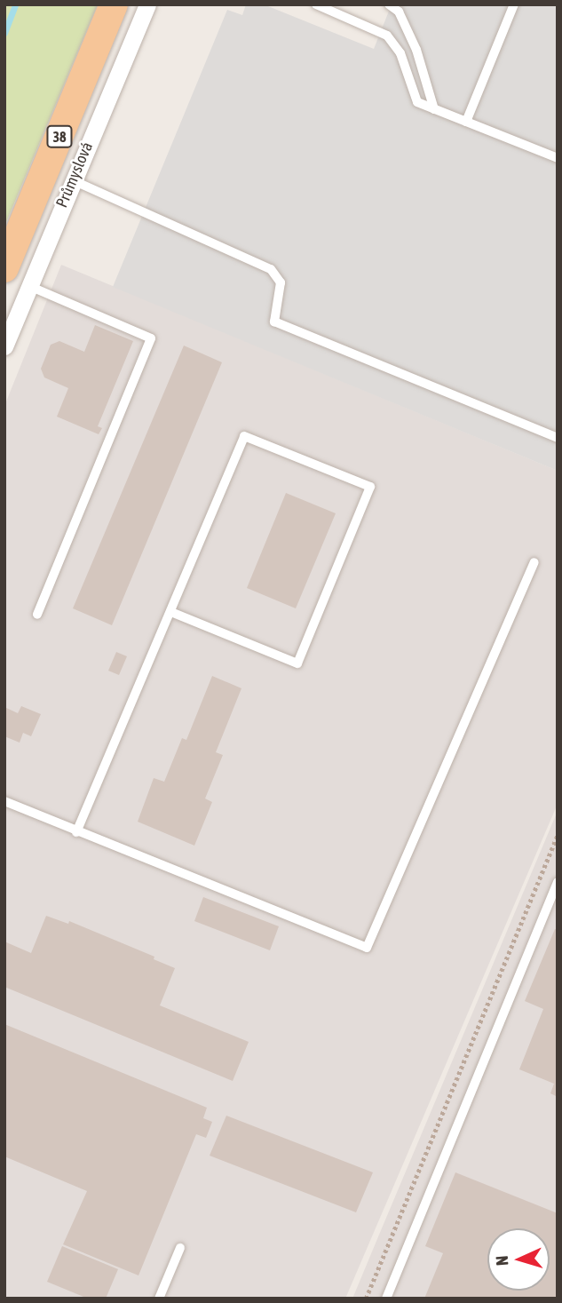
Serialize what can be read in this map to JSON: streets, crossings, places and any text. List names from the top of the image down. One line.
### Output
{"streets":{"main road":["38","Průmyslová"]},"north":"left"}
